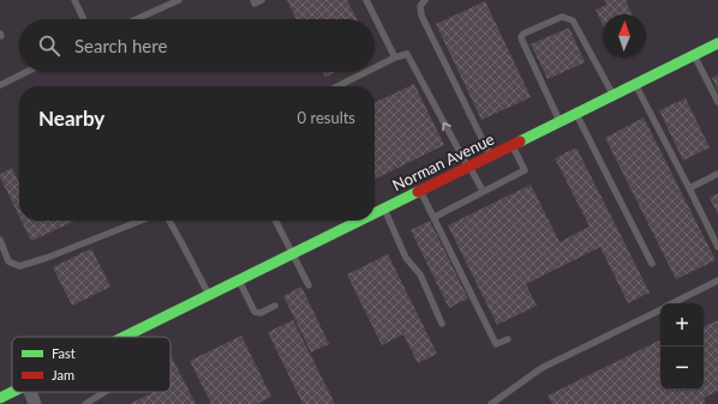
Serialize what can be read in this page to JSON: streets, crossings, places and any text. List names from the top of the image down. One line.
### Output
{"streets":{"street":["Norman Avenue"]},"legend":["Fast","Jam"],"north":"top","page":{"search":"Search here","heading":["Nearby","0 results"],"map_buttons":["+","−"]}}
